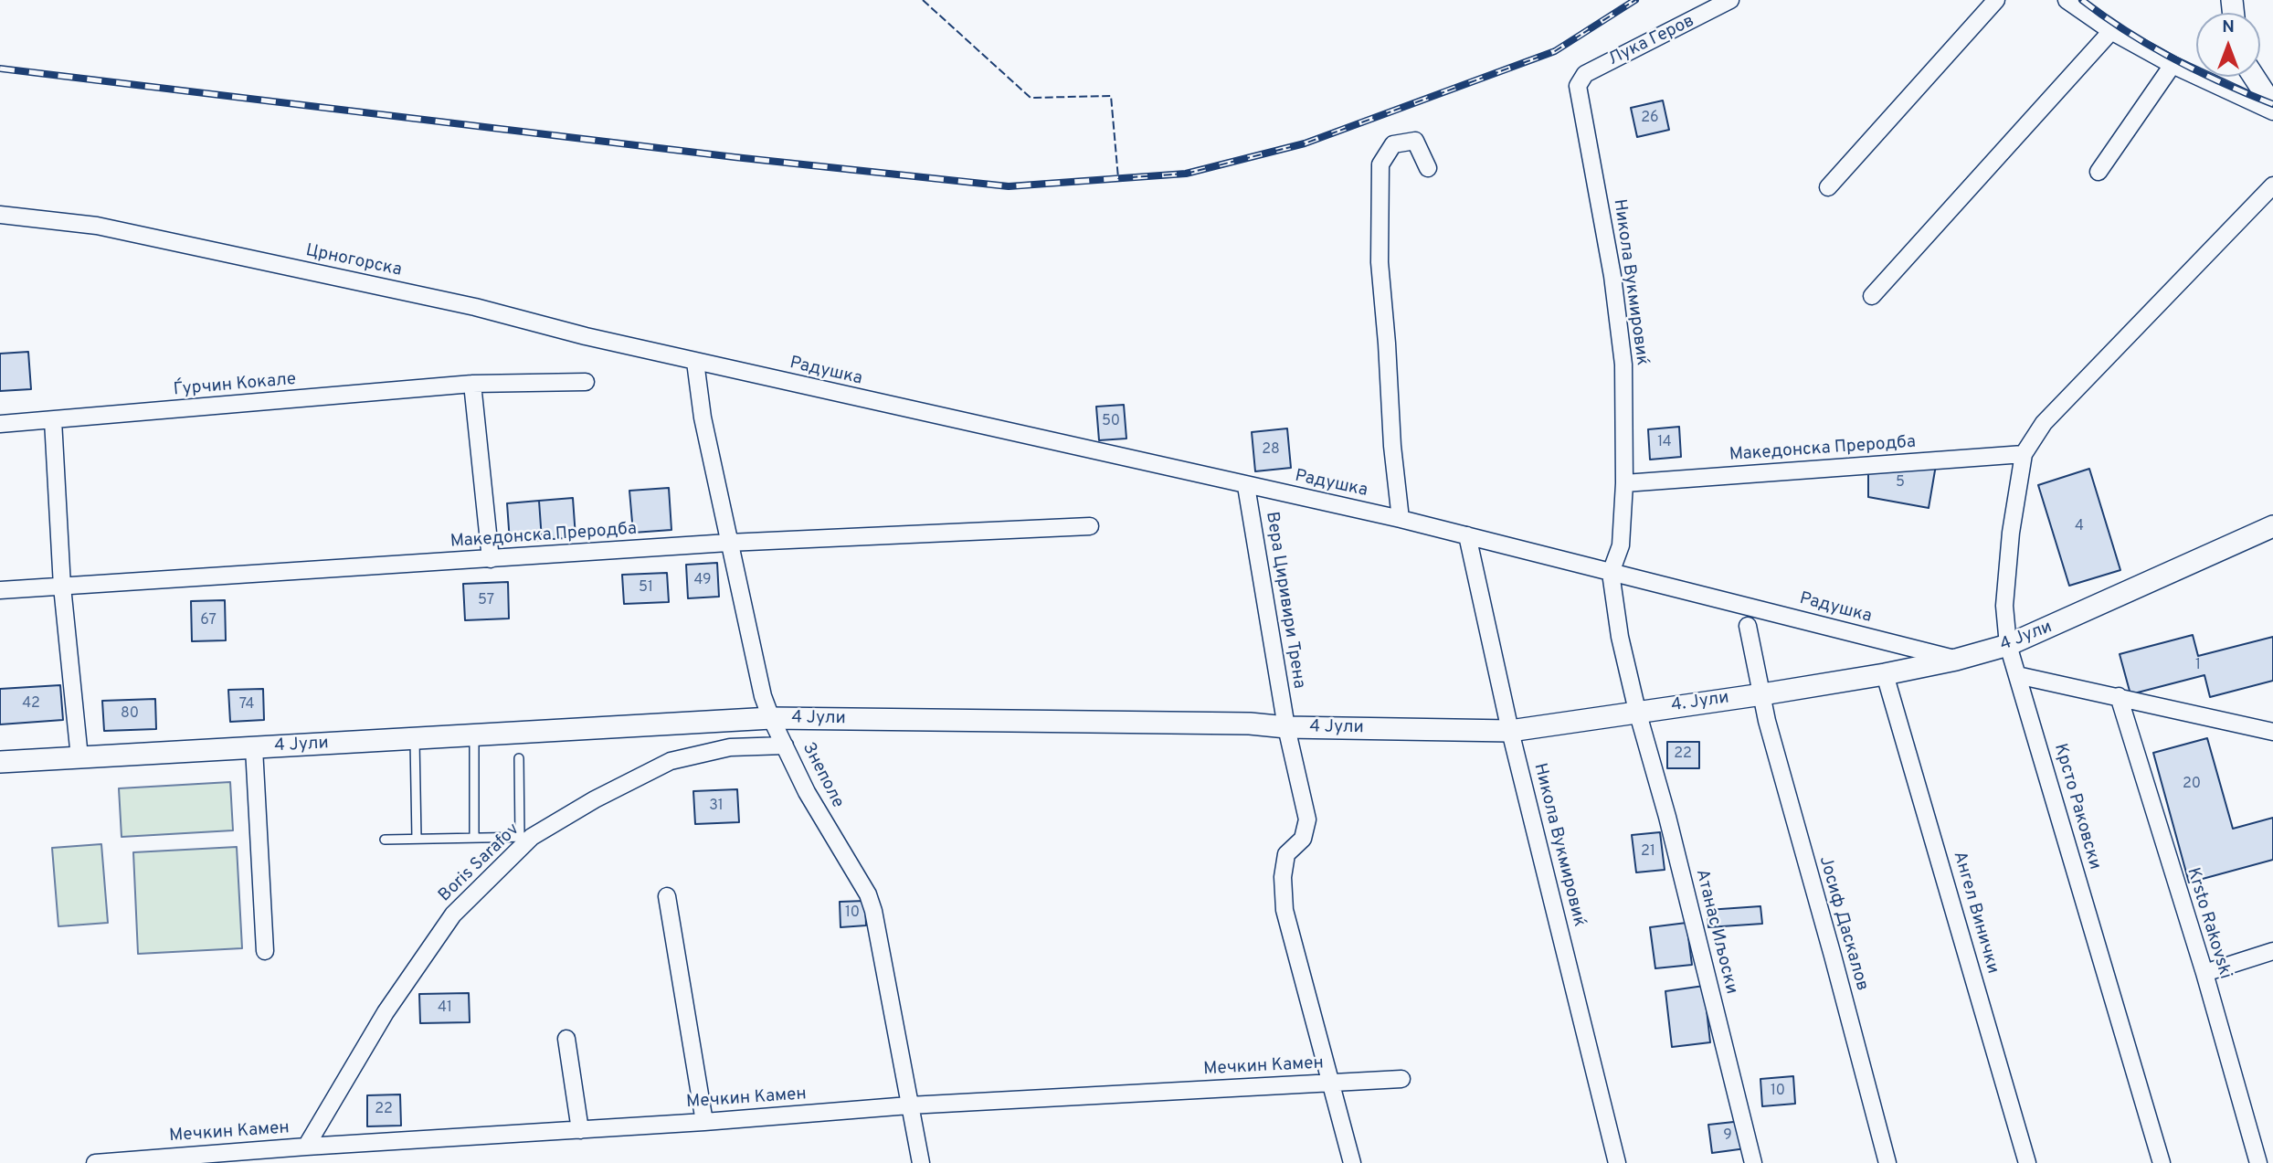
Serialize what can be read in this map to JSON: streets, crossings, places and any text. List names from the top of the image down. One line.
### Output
{"streets":{"street":["Лука Геров","Црногорска","Никола Вукмировиќ","Радушка","Ѓурчин Кокале","Македонска Преродба","Вера Циривири Трена","4 Јули","4. Јули","Знеполе","Крсто Раковски","Boris Sarafov","Ангел Винички","Јосиф Даскалов","Krsto Rakovski","Aтанас Иљоски","Мечкин Камен"]},"crossings":[["Лука Геров","Никола Вукмировиќ"],["Црногорска","Радушка"],["Црногорска","Знеполе"],["Никола Вукмировиќ","Радушка"],["Никола Вукмировиќ","Македонска Преродба"],["Никола Вукмировиќ","4 Јули"],["Никола Вукмировиќ","4. Јули"],["Никола Вукмировиќ","Aтанас Иљоски"],["Радушка","Вера Циривири Трена"],["Радушка","4 Јули"],["Радушка","Знеполе"],["Македонска Преродба","Знеполе"],["Македонска Преродба","Крсто Раковски"],["Вера Циривири Трена","4 Јули"],["Вера Циривири Трена","Мечкин Камен"],["4 Јули","4. Јули"],["4 Јули","Знеполе"],["4 Јули","Крсто Раковски"],["4 Јули","Ангел Винички"],["4 Јули","Јосиф Даскалов"],["4 Јули","Aтанас Иљоски"],["4. Јули","Јосиф Даскалов"],["4. Јули","Aтанас Иљоски"],["Знеполе","Boris Sarafov"],["Знеполе","Мечкин Камен"],["Boris Sarafov","Мечкин Камен"]],"house_numbers":["26","50","14","28","5","4","49","51","57","67","1","42","74","80","22","20","31","21","10","41","10","22","9"],"north":"top"}
